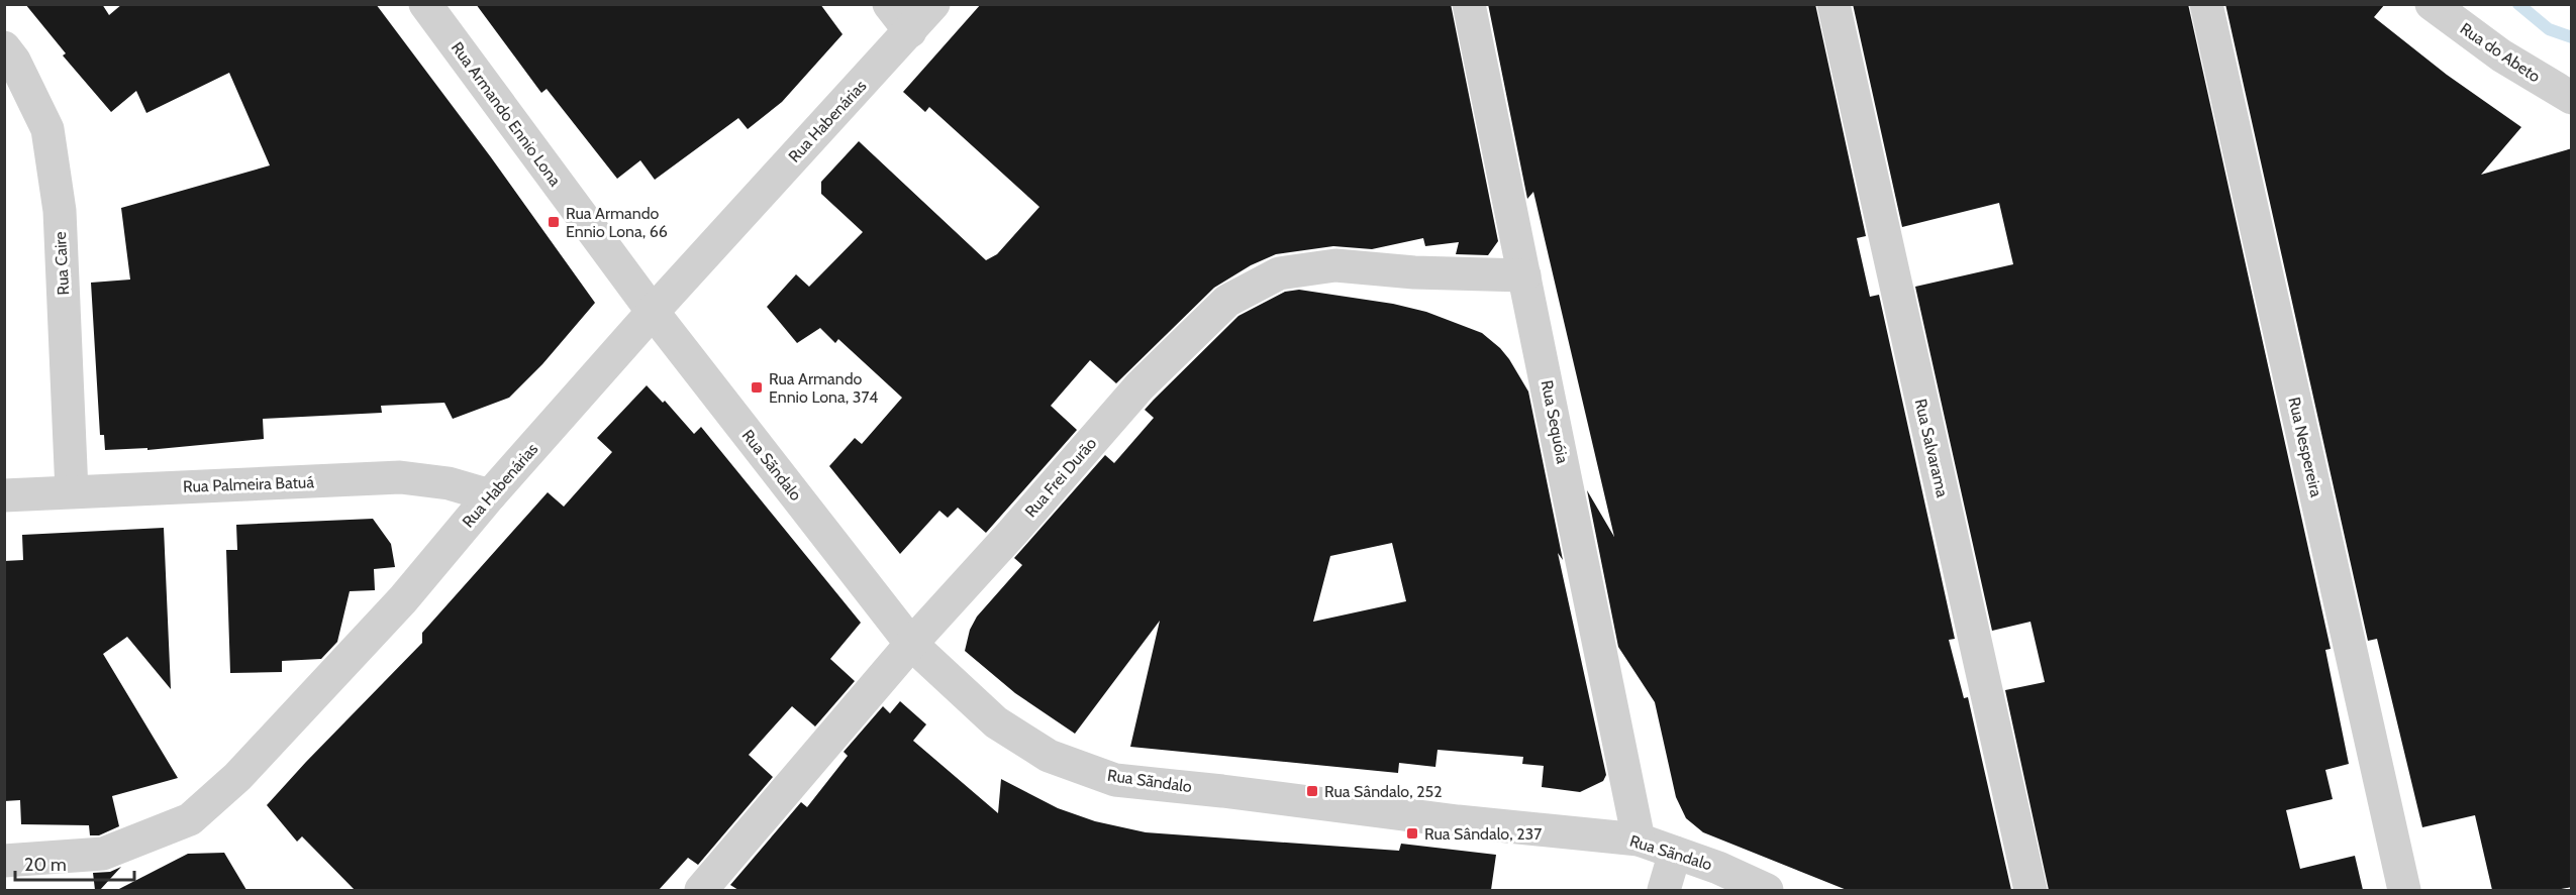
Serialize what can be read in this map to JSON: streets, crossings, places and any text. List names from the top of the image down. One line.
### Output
{"streets":{"street":["Rua do Abeto","Rua Armando Ennio Lona","Rua Habenárias","Rua Caire","Rua Sequóia","Rua Nespereira","Rua Salvarama","Rua Sãndalo","Rua Frei Durão","Rua Palmeira Batuá"]},"crossings":[["Rua Armando Ennio Lona","Rua Habenárias"],["Rua Armando Ennio Lona","Rua Sãndalo"],["Rua Habenárias","Rua Sãndalo"],["Rua Habenárias","Rua Palmeira Batuá"],["Rua Caire","Rua Palmeira Batuá"],["Rua Sequóia","Rua Sãndalo"],["Rua Sequóia","Rua Frei Durão"],["Rua Sãndalo","Rua Frei Durão"]],"places":{"transit":["Rua Armando Ennio Lona, 66","Rua Armando Ennio Lona, 374","Rua Sândalo, 252","Rua Sândalo, 237"]},"scale_bar":"20 m"}
